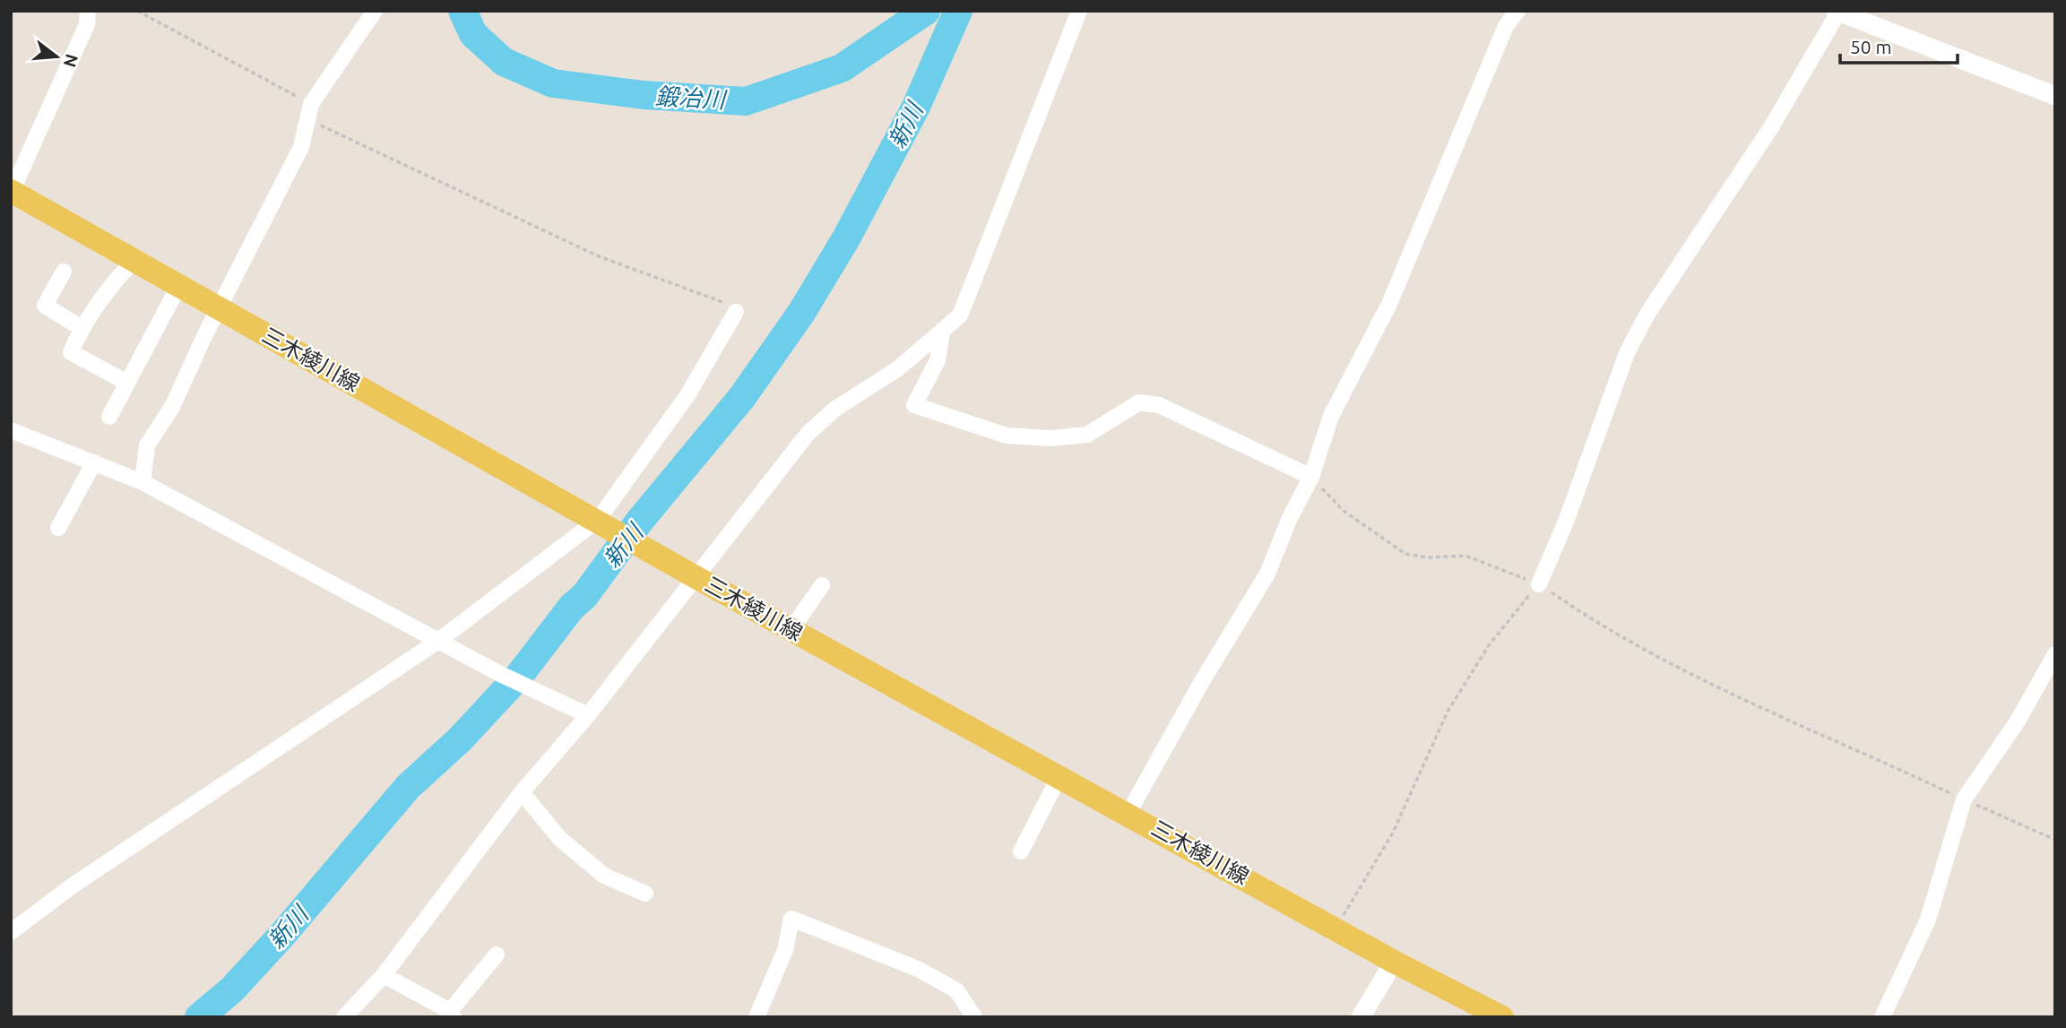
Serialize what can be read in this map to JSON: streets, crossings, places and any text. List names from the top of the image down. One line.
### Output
{"streets":{"main road":["三木綾川線"]},"water":["鍛冶川","新川"],"scale_bar":"50 m","north":"right"}
